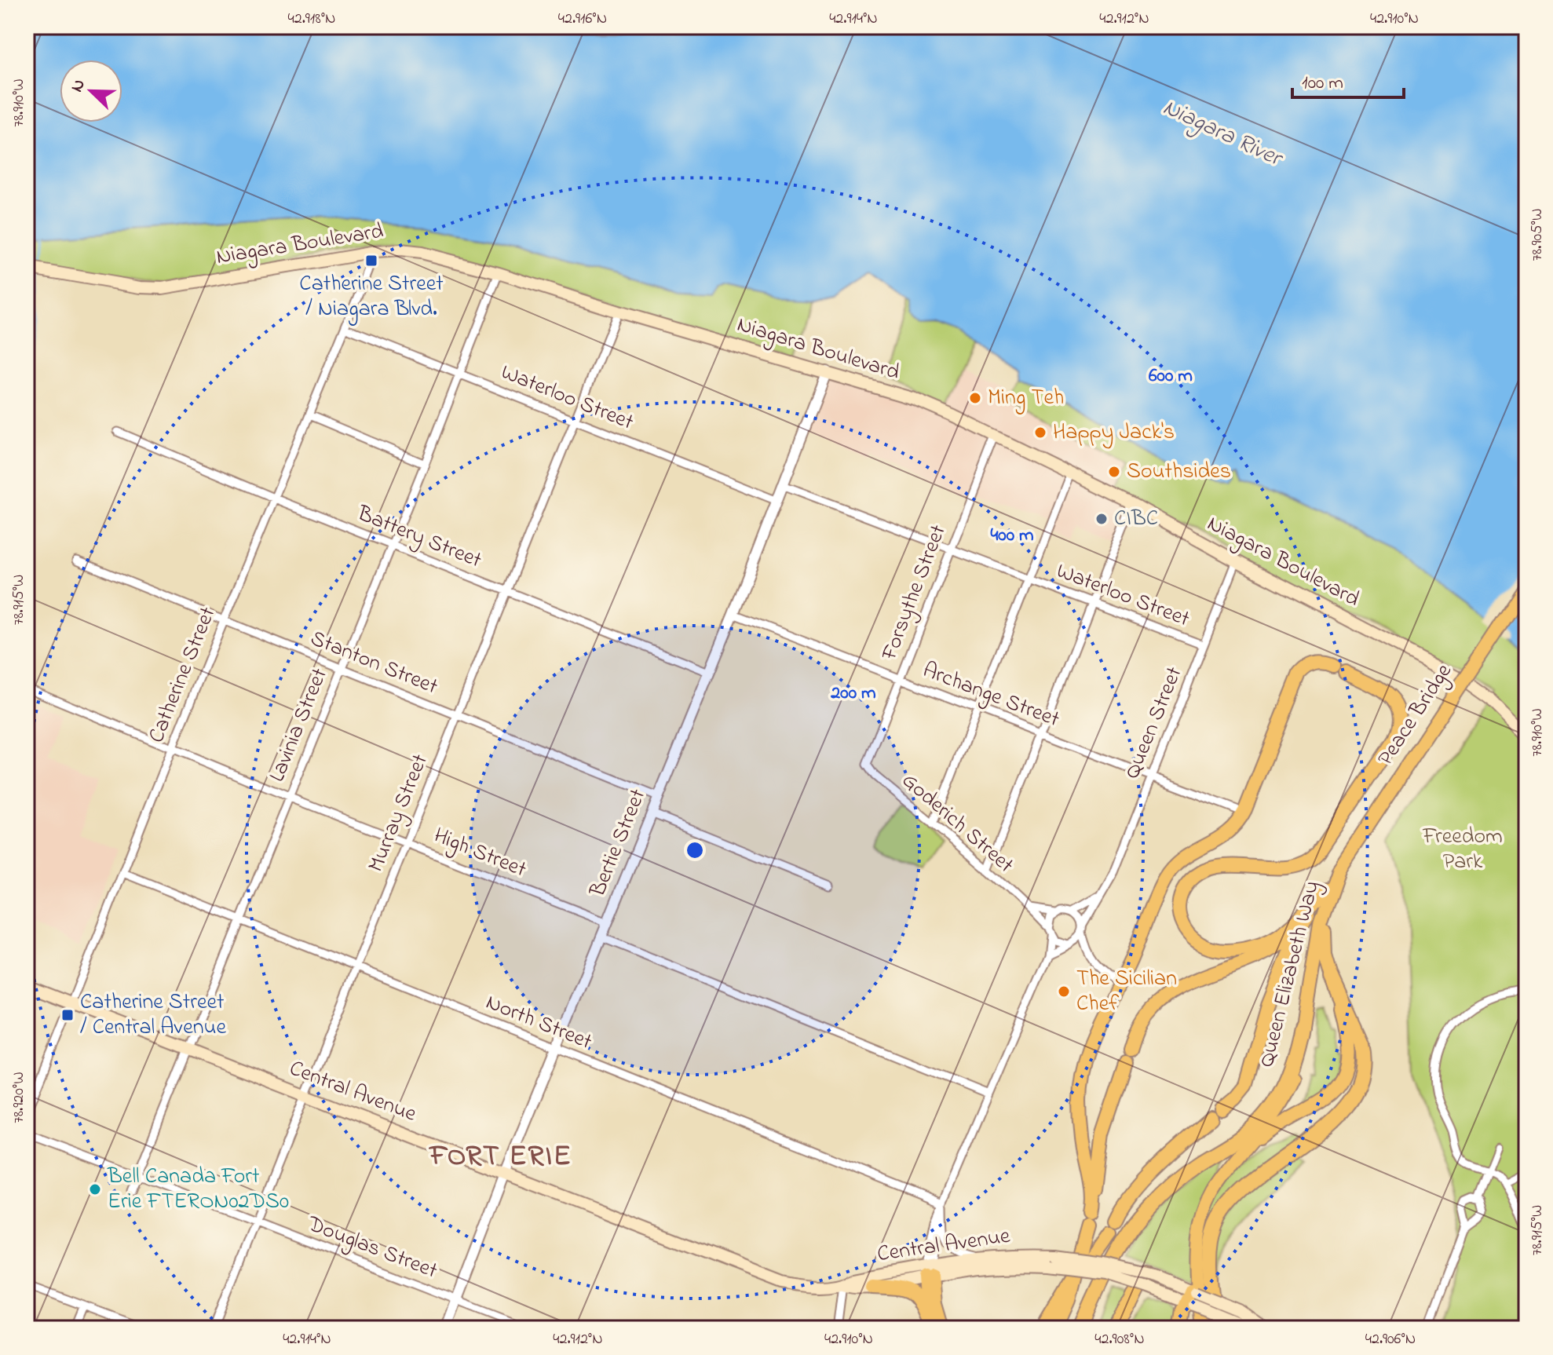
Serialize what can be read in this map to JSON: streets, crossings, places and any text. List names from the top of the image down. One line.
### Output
{"streets":{"highway":["Peace Bridge","Queen Elizabeth Way"],"main road":["Niagara Boulevard","Central Avenue"],"street":["Waterloo Street","Battery Street","Forsythe Street","Stanton Street","Catherine Street","Archange Street","Queen Street","Lavinia Street","Murray Street","Goderich Street","Bertie Street","High Street","North Street","Douglas Street"]},"crossings":[["Niagara Boulevard","Forsythe Street"],["Niagara Boulevard","Catherine Street"],["Niagara Boulevard","Queen Street"],["Niagara Boulevard","Lavinia Street"],["Niagara Boulevard","Murray Street"],["Niagara Boulevard","Bertie Street"],["Waterloo Street","Forsythe Street"],["Waterloo Street","Catherine Street"],["Waterloo Street","Queen Street"],["Waterloo Street","Lavinia Street"],["Waterloo Street","Murray Street"],["Waterloo Street","Bertie Street"],["Battery Street","Catherine Street"],["Battery Street","Lavinia Street"],["Battery Street","Murray Street"],["Battery Street","Bertie Street"],["Forsythe Street","Archange Street"],["Forsythe Street","Goderich Street"],["Stanton Street","Catherine Street"],["Stanton Street","Lavinia Street"],["Stanton Street","Murray Street"],["Stanton Street","Bertie Street"],["Catherine Street","High Street"],["Catherine Street","North Street"],["Catherine Street","Central Avenue"],["Archange Street","Queen Street"],["Archange Street","Bertie Street"],["Peace Bridge","Queen Elizabeth Way"],["Queen Street","Goderich Street"],["Lavinia Street","High Street"],["Lavinia Street","North Street"],["Lavinia Street","Central Avenue"],["Lavinia Street","Douglas Street"],["Murray Street","High Street"],["Murray Street","North Street"],["Murray Street","Central Avenue"],["Murray Street","Douglas Street"],["Bertie Street","High Street"],["Bertie Street","North Street"],["Bertie Street","Central Avenue"],["Bertie Street","Douglas Street"]],"districts":["FORT ERIE"],"water":["Niagara River"],"parks":["Freedom Park"],"places":{"transit":["Catherine Street / Niagara Blvd.","Catherine Street / Central Avenue"],"other":["Ming Teh","Happy Jack's","Southsides","CIBC","The Sicilian Chef","Bell Canada Fort Erie FTERON02DS0"]},"scale_bar":"100 m","north":"top left","coordinates":["42.918°N","42.916°N","42.914°N","42.912°N","42.910°N","78.910°W","78.905°W","78.915°W","78.920°W","42.908°N","42.906°N"],"rings":["600 m","400 m","200 m"]}
